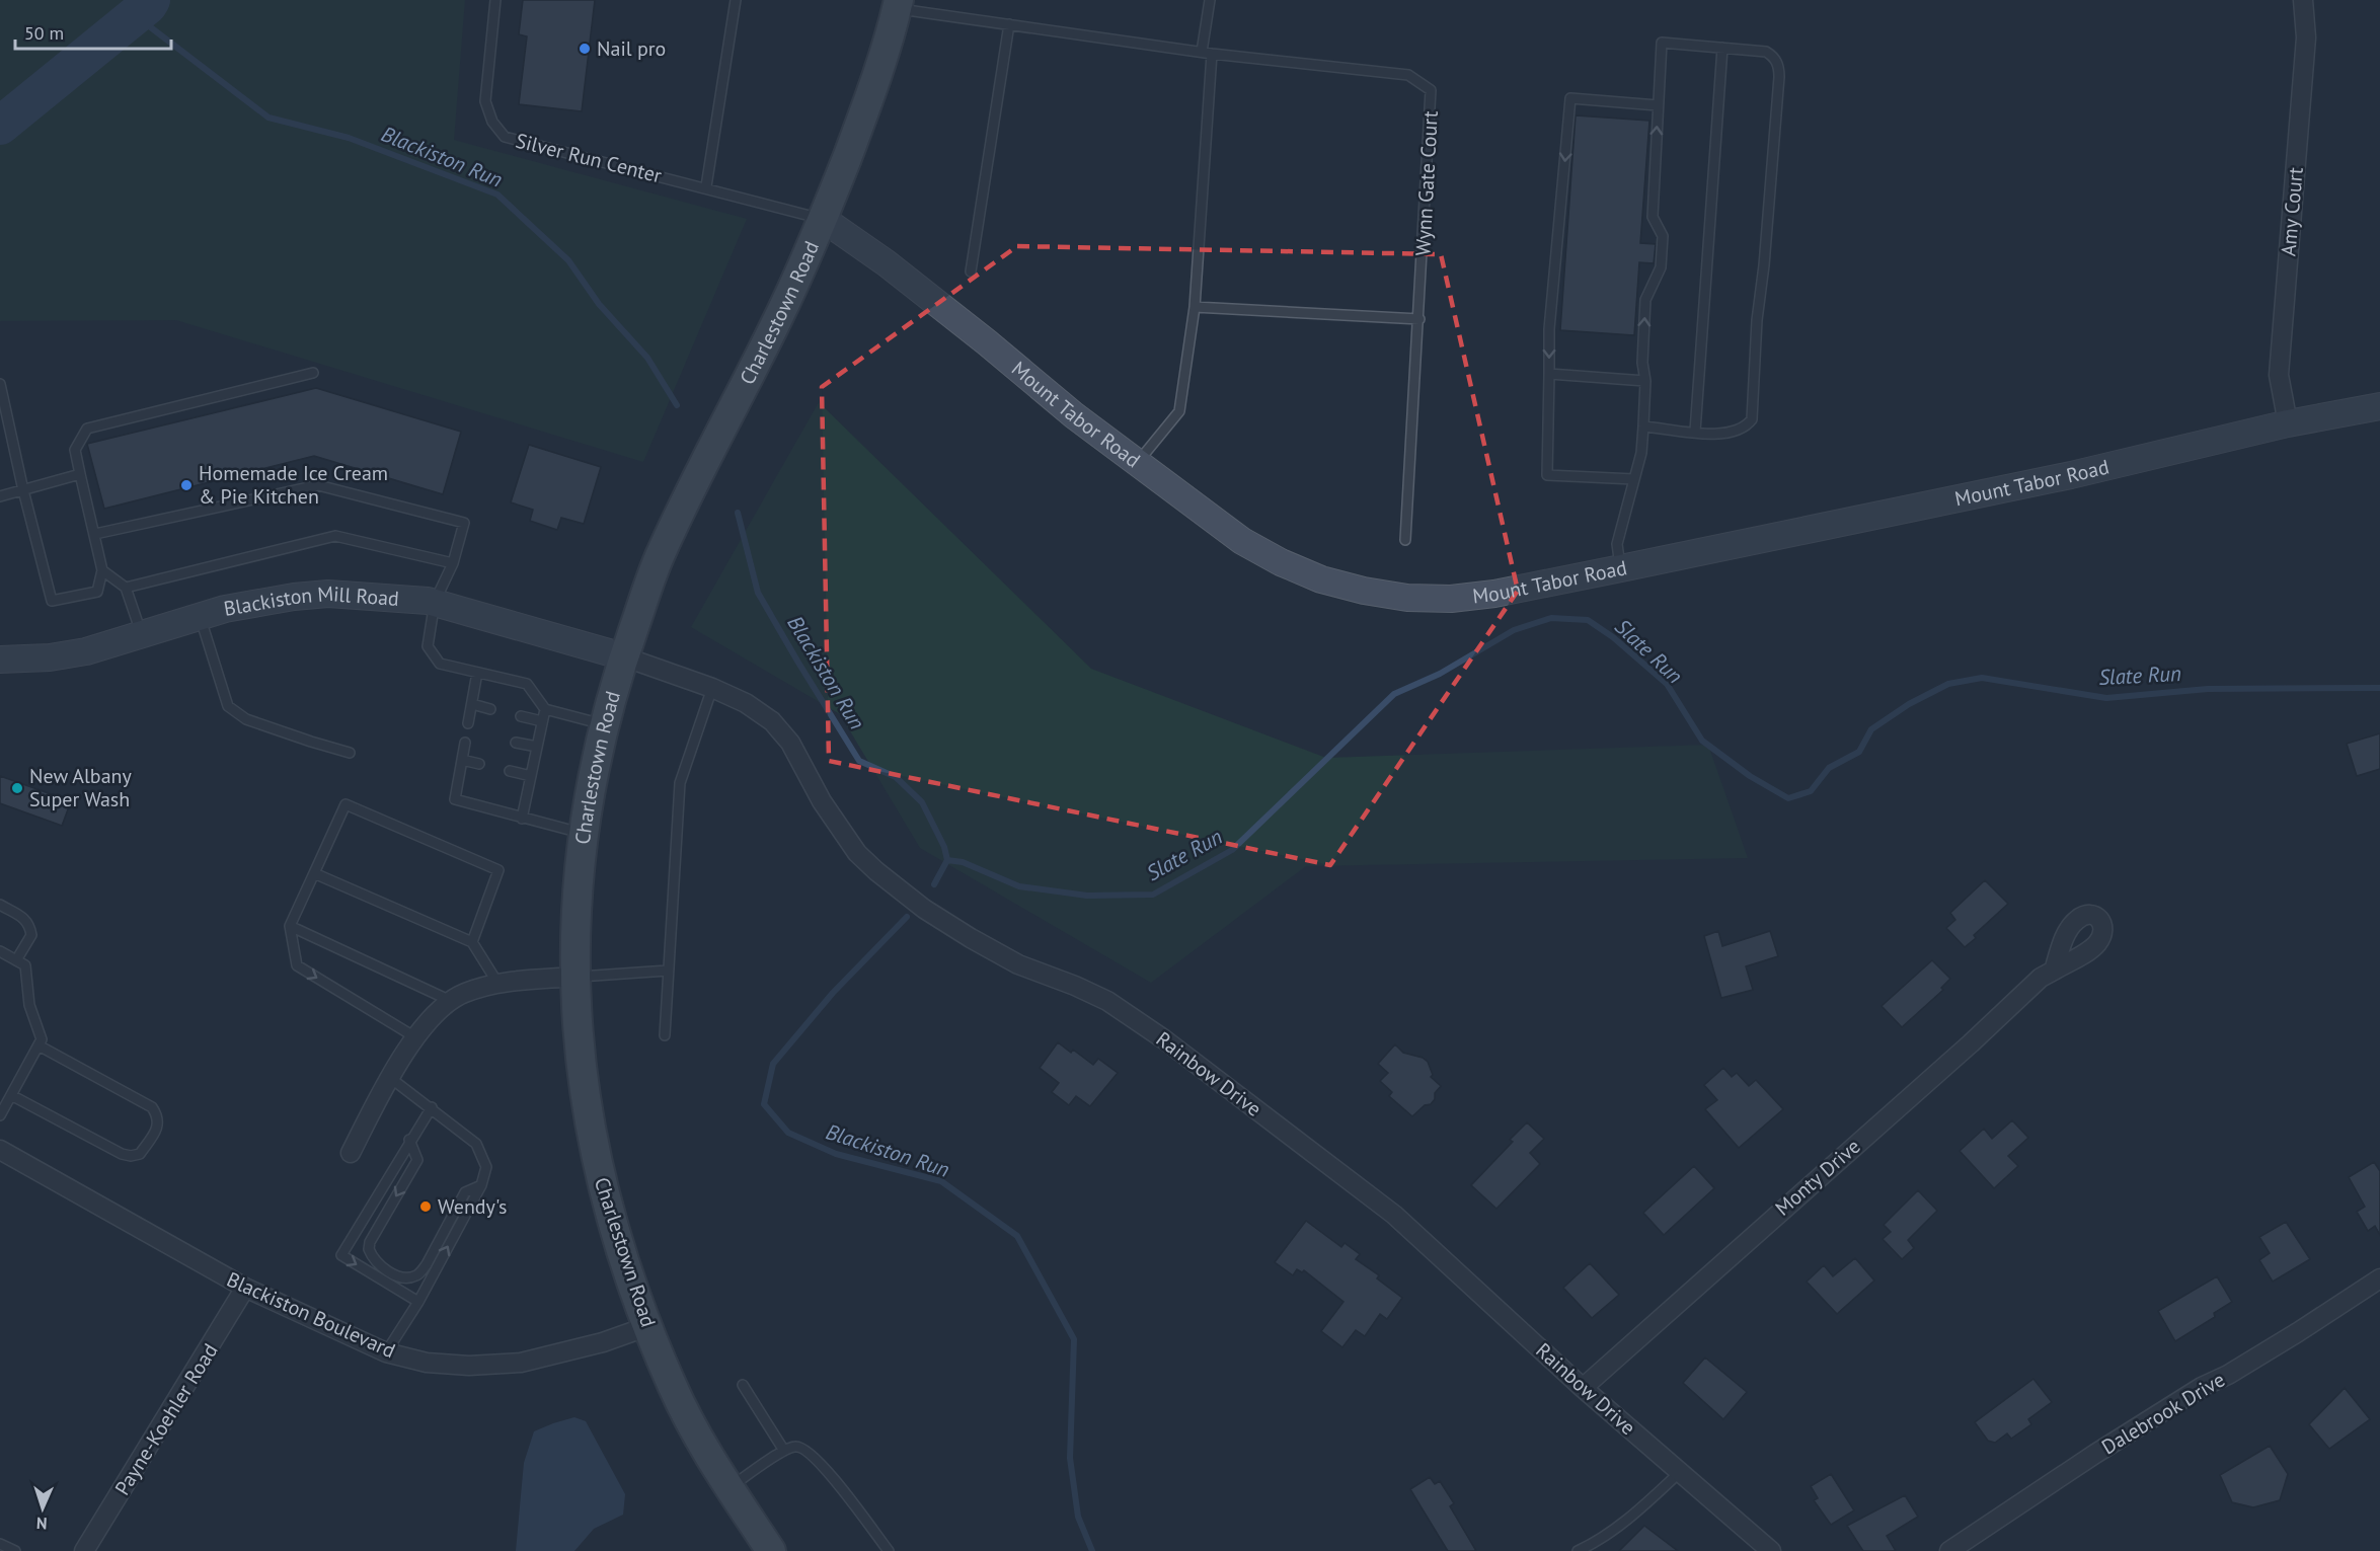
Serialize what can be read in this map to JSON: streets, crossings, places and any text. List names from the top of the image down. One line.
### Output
{"streets":{"main road":["Charlestown Road"],"street":["Amy Court","Mount Tabor Road","Blackiston Mill Road","Rainbow Drive","Monty Drive","Blackiston Boulevard","Dalebrook Drive","Payne-Koehler Road"],"lane":["Silver Run Center","Wynn Gate Court"]},"crossings":[["Silver Run Center","Charlestown Road"],["Silver Run Center","Mount Tabor Road"],["Wynn Gate Court","Charlestown Road"],["Amy Court","Mount Tabor Road"],["Charlestown Road","Mount Tabor Road"],["Charlestown Road","Blackiston Mill Road"],["Charlestown Road","Rainbow Drive"],["Charlestown Road","Blackiston Boulevard"],["Blackiston Mill Road","Rainbow Drive"],["Rainbow Drive","Monty Drive"],["Blackiston Boulevard","Payne-Koehler Road"]],"water":["Blackiston Run","Slate Run"],"places":["Nail pro","Homemade Ice Cream & Pie Kitchen","New Albany Super Wash","Wendy's"],"scale_bar":"50 m","north":"bottom"}
